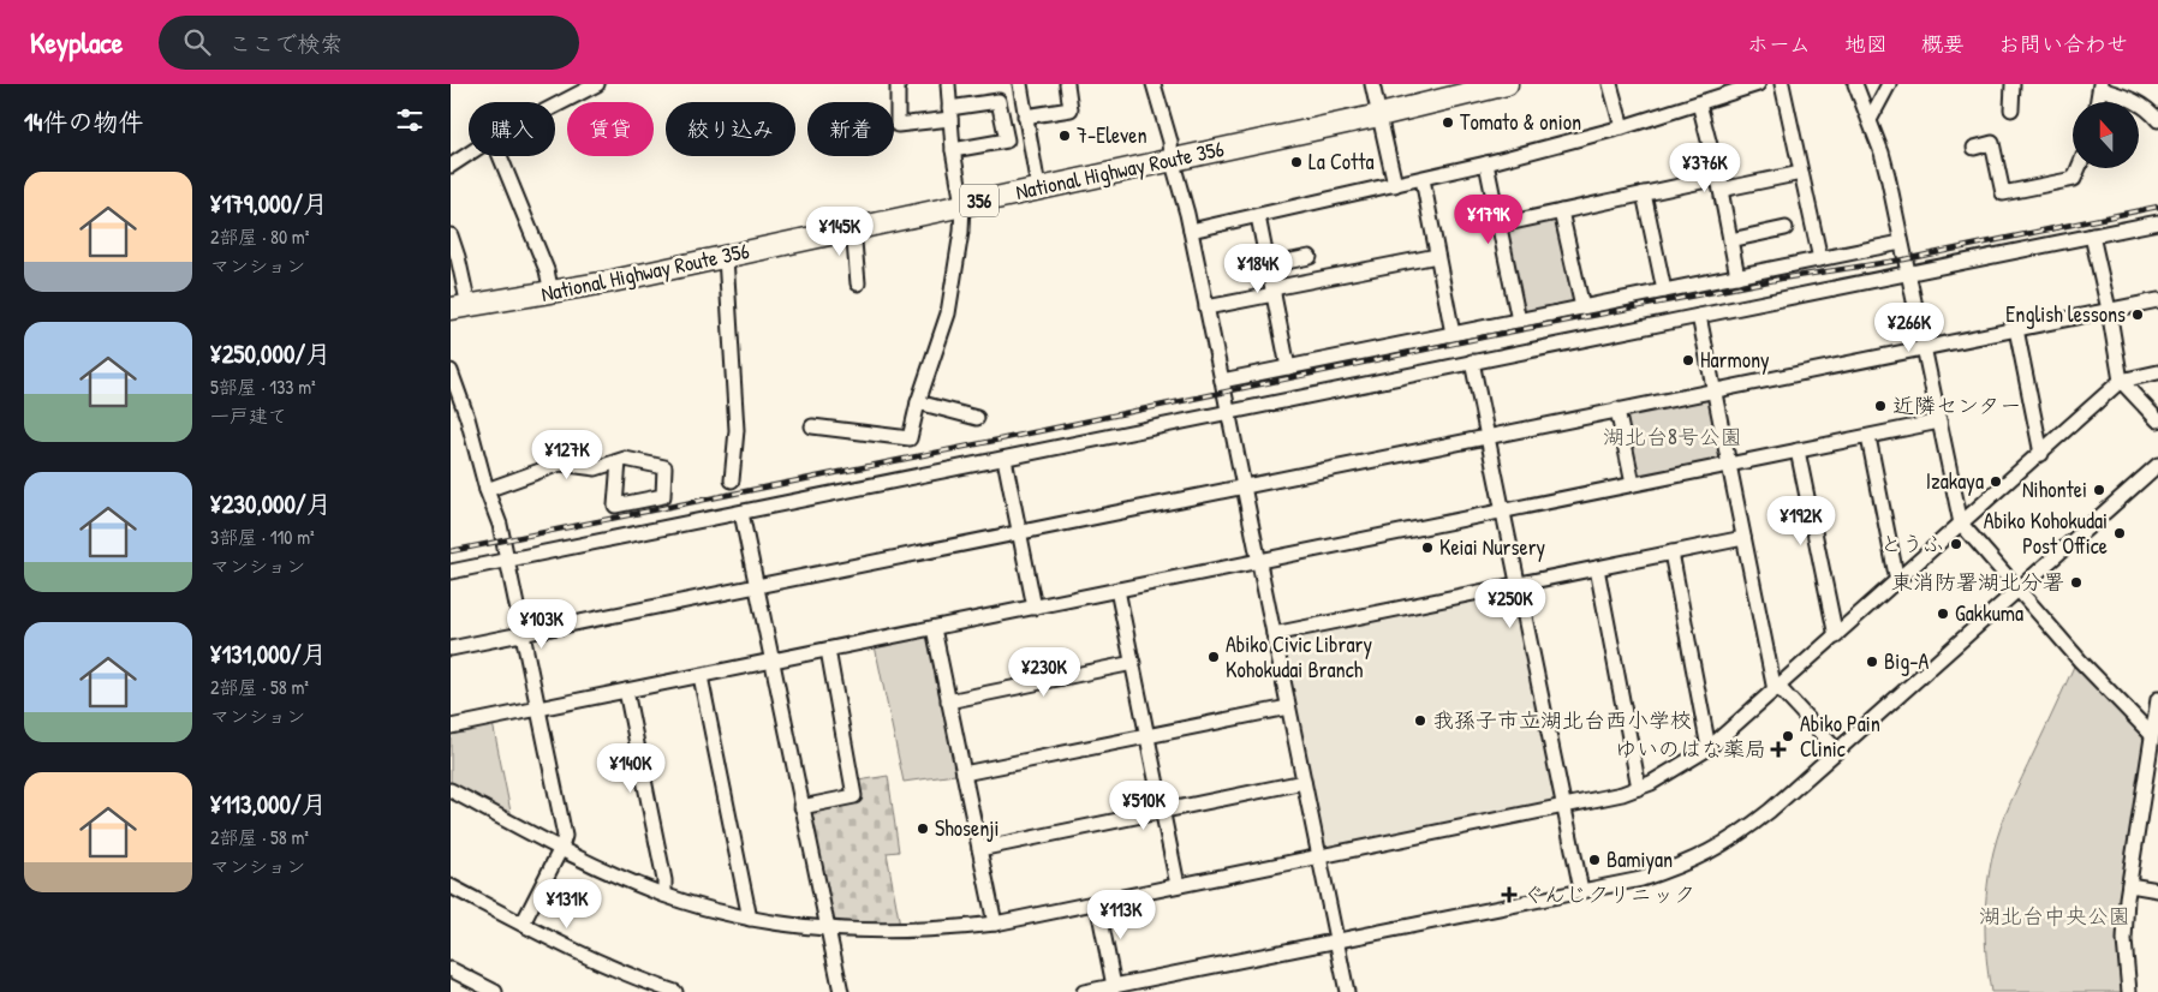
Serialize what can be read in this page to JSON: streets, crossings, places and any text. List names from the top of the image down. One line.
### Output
{"streets":{"highway":["National Highway Route 356","356"]},"parks":["湖北台8号公園","湖北台中央公園"],"places":{"other":["Tomato & onion","7-Eleven","La Cotta","English lessons","Harmony","近隣センター","Izakaya","Nihontei","Abiko Kohokudai Post Office","とうふ","Keiai Nursery","東消防署湖北分署","Gakkuma","Abiko Civic Library Kohokudai Branch","Big-A","我孫子市立湖北台西小学校","Abiko Pain Clinic","Shosenji","Bamiyan"],"health":["ゆいのはな薬局","ぐんじクリニック"]},"north":"top","page":{"header":"Keyplace","search":"ここで検索","nav":["ホーム","地図","概要","お問い合わせ"],"heading":"14件の物件","chip":["購入","賃貸","絞り込み","新着"],"price":["¥376K","¥179K","¥145K","¥184K","¥266K","¥127K","¥192K","¥250K","¥103K","¥230K","¥140K","¥510K","¥131K","¥113K"],"list":[{"name":"¥179,000/月","note":"2部屋 · 80 m² · マンション"},{"name":"¥250,000/月","note":"5部屋 · 133 m² · 一戸建て"},{"name":"¥230,000/月","note":"3部屋 · 110 m² · マンション"},{"name":"¥131,000/月","note":"2部屋 · 58 m² · マンション"},{"name":"¥113,000/月","note":"2部屋 · 58 m² · マンション"}]}}
